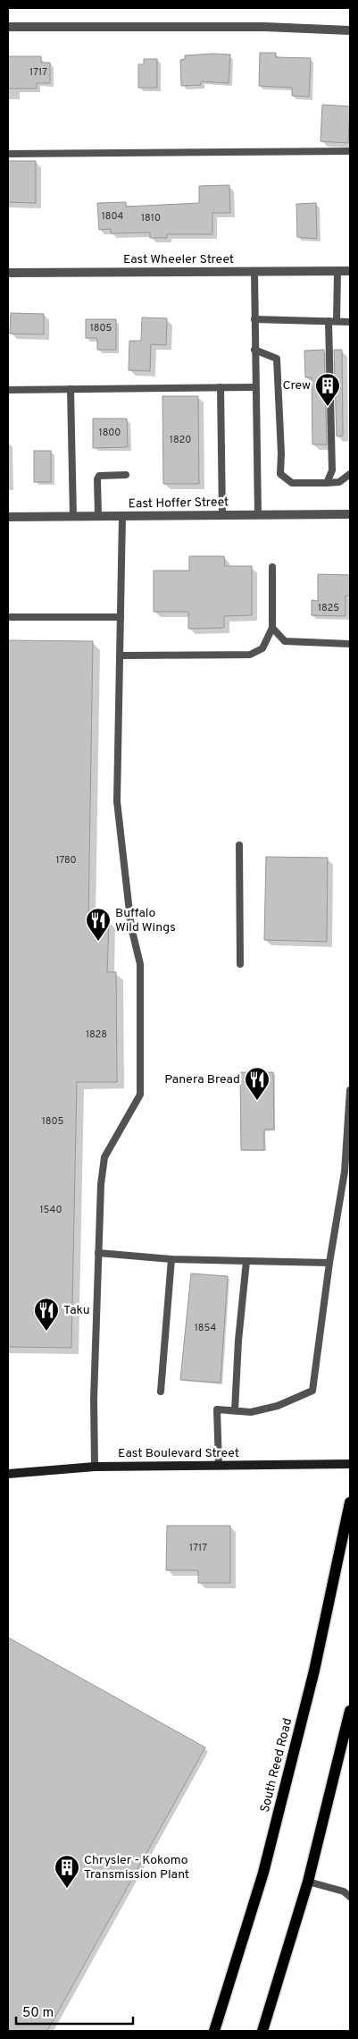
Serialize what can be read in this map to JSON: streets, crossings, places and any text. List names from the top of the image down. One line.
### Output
{"streets":{"main road":["East Boulevard Street","South Reed Road"],"street":["East Wheeler Street","East Hoffer Street"]},"places":{"building":["Crew","Chrysler - Kokomo Transmission Plant"],"restaurant":["Buffalo Wild Wings","Panera Bread","Taku"]},"house_numbers":["1717","1804","1810","1805","1800","1820","1825","1780","1828","1805","1540","1854","1717"],"scale_bar":"50 m"}
